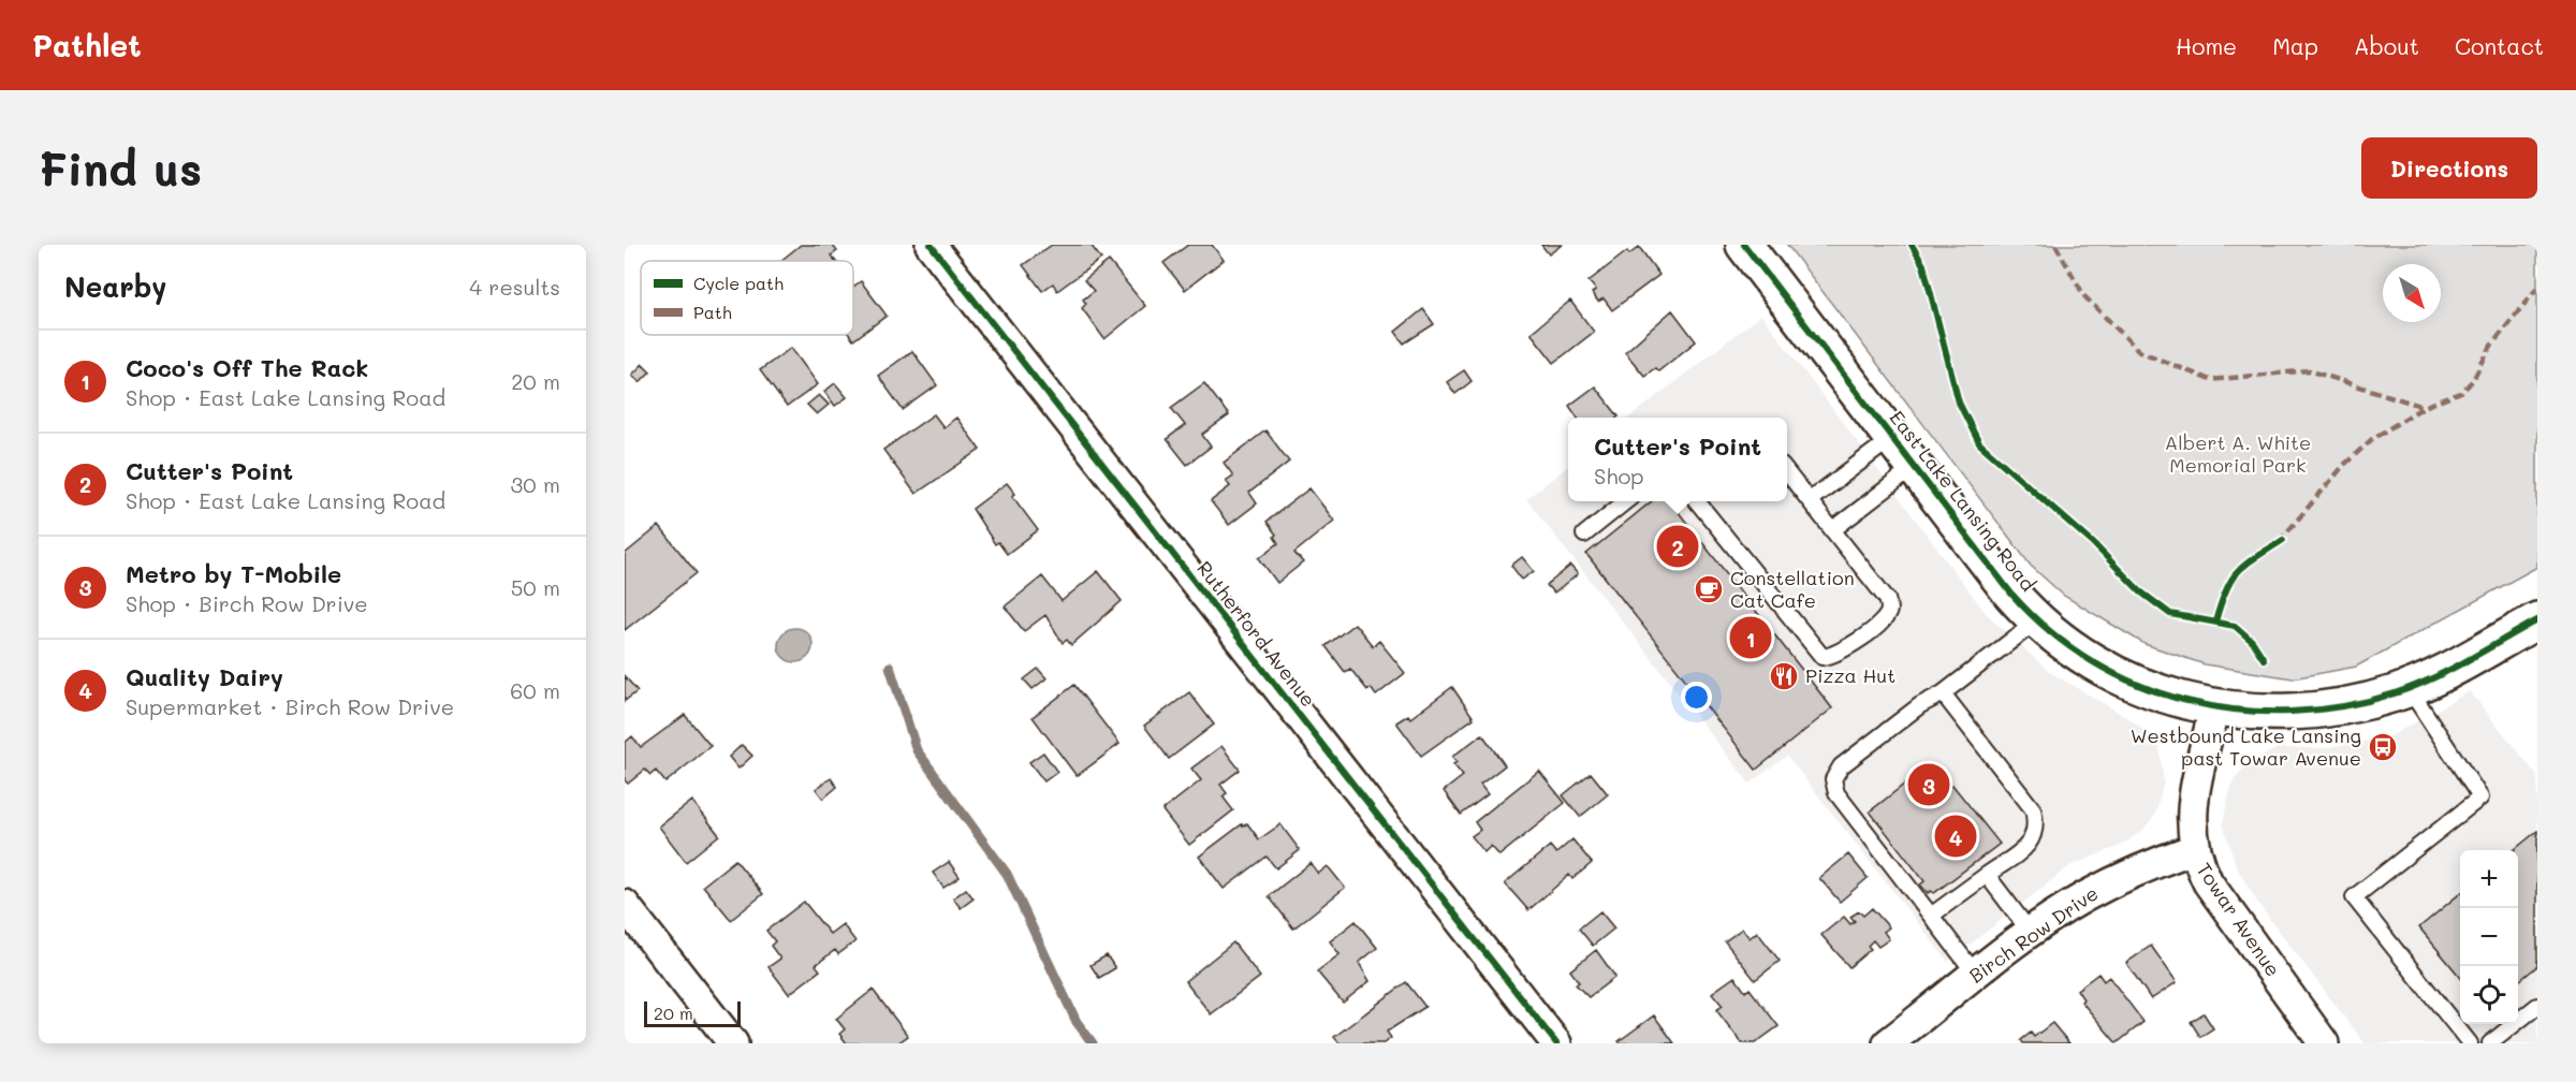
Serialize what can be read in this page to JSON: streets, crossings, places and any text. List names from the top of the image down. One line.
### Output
{"streets":{"main road":["East Lake Lansing Road"],"street":["Rutherford Avenue","Towar Avenue","Birch Row Drive"]},"crossings":[["East Lake Lansing Road","Towar Avenue"],["Towar Avenue","Birch Row Drive"]],"parks":["Albert A. White Memorial Park"],"places":{"cafe":["Constellation Cat Cafe"],"restaurant":["Pizza Hut"],"bus stop":["Westbound Lake Lansing past Towar Avenue"]},"legend":["Cycle path","Path"],"scale_bar":"20 m","north":"bottom right","page":{"header":"Pathlet","nav":["Home","Map","About","Contact"],"buttons":"Directions","title":"Find us","heading":["Nearby","4 results"],"list":[{"mark":"1","name":"Coco's Off The Rack","note":"Shop · East Lake Lansing Road","value":"20 m"},{"mark":"2","name":"Cutter's Point","note":"Shop · East Lake Lansing Road","value":"30 m"},{"mark":"3","name":"Metro by T-Mobile","note":"Shop · Birch Row Drive","value":"50 m"},{"mark":"4","name":"Quality Dairy","note":"Supermarket · Birch Row Drive","value":"60 m"}],"popup":["Cutter's Point","Shop"],"pins":["2","1","3","4"],"map_buttons":["+","−"],"scale":"20 m"}}
